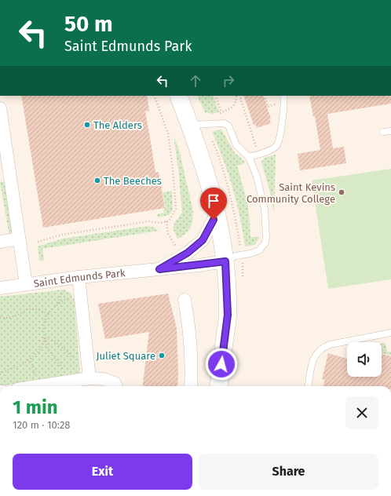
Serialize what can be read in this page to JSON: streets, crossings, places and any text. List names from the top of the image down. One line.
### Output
{"streets":{"street":["Saint Edmunds Park"]},"places":["The Alders","The Beeches","Saint Kevins Community College","Juliet Square"],"page":{"turn":["50 m","Saint Edmunds Park"],"heading":["1 min","120 m · 10:28"],"buttons":["Exit","Share"]}}
